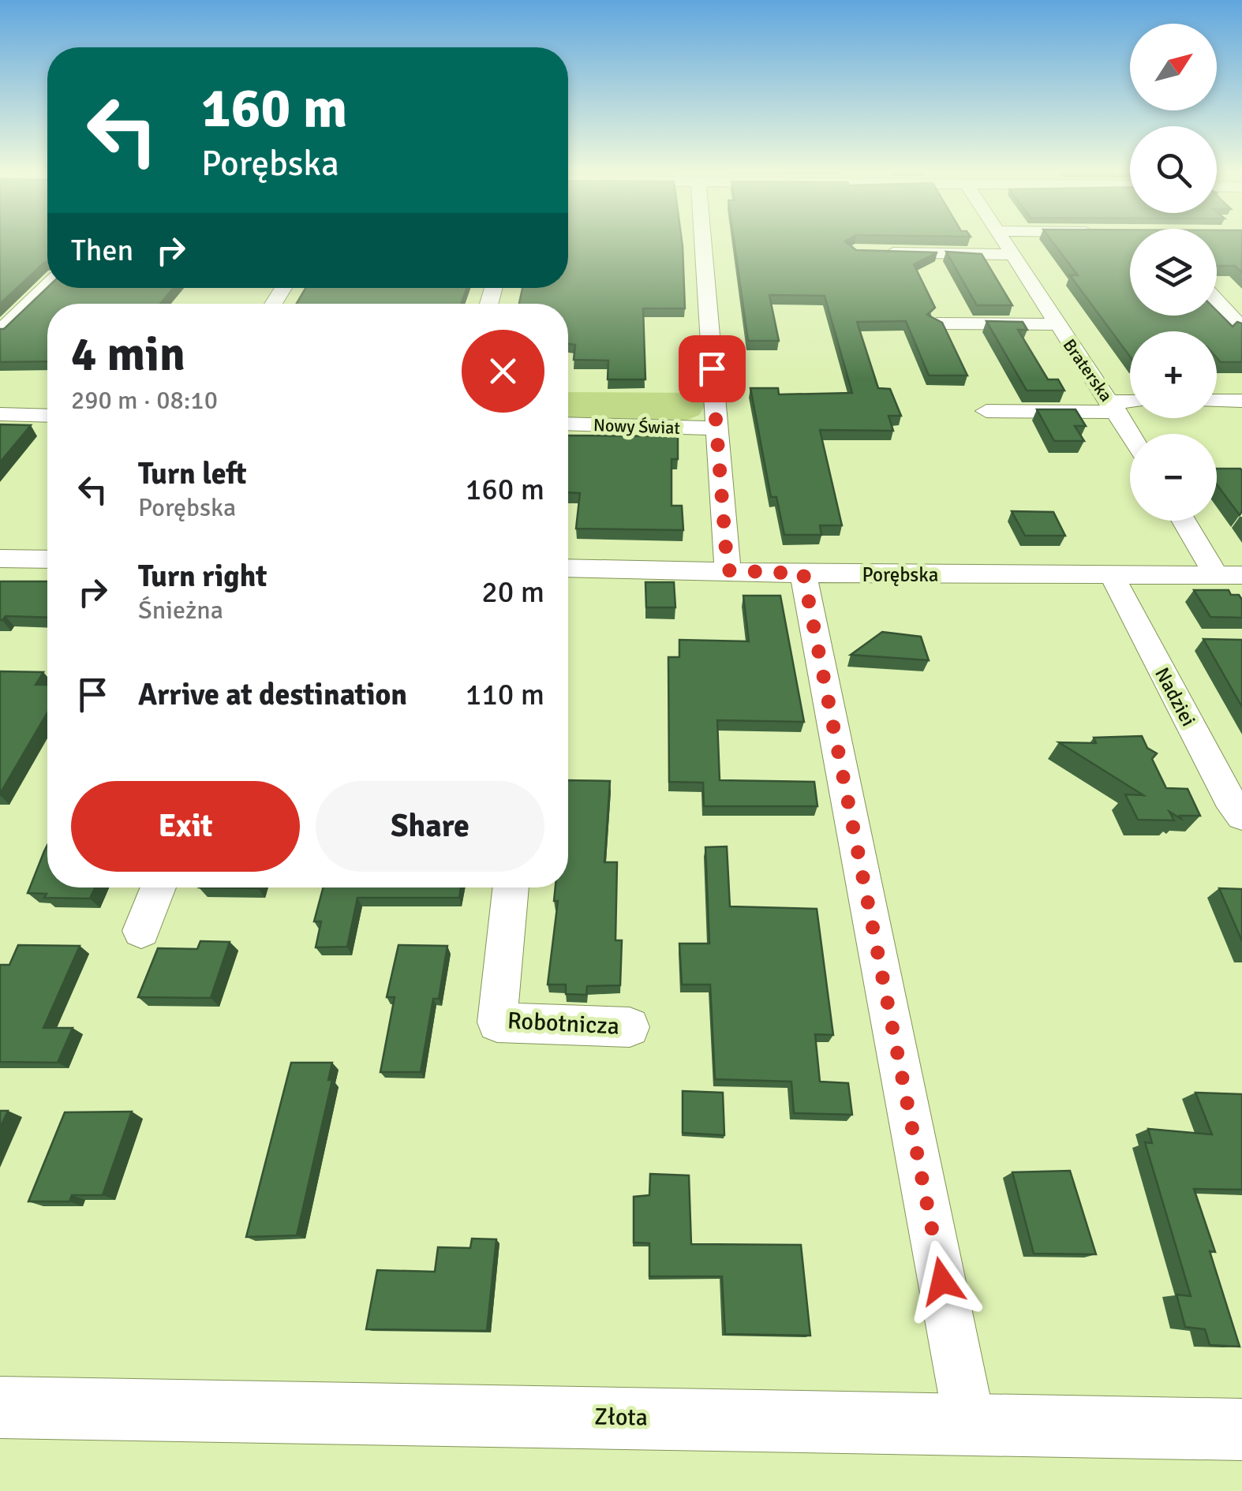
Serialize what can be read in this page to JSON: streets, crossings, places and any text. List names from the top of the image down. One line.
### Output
{"streets":{"street":["Braterska","Nowy Świat","Porębska","Nadziei","Robotnicza","Złota"]},"crossings":[["Porębska","Nadziei"]],"north":"top right","page":{"map_buttons":["+","−"],"turn":["160 m","Porębska"],"then":"Then","heading":["4 min","290 m · 08:10"],"list":[{"name":"Turn left","note":"Porębska","value":"160 m"},{"name":"Turn right","note":"Śnieżna","value":"20 m"},{"name":"Arrive at destination","value":"110 m"}],"buttons":["Exit","Share"]}}
